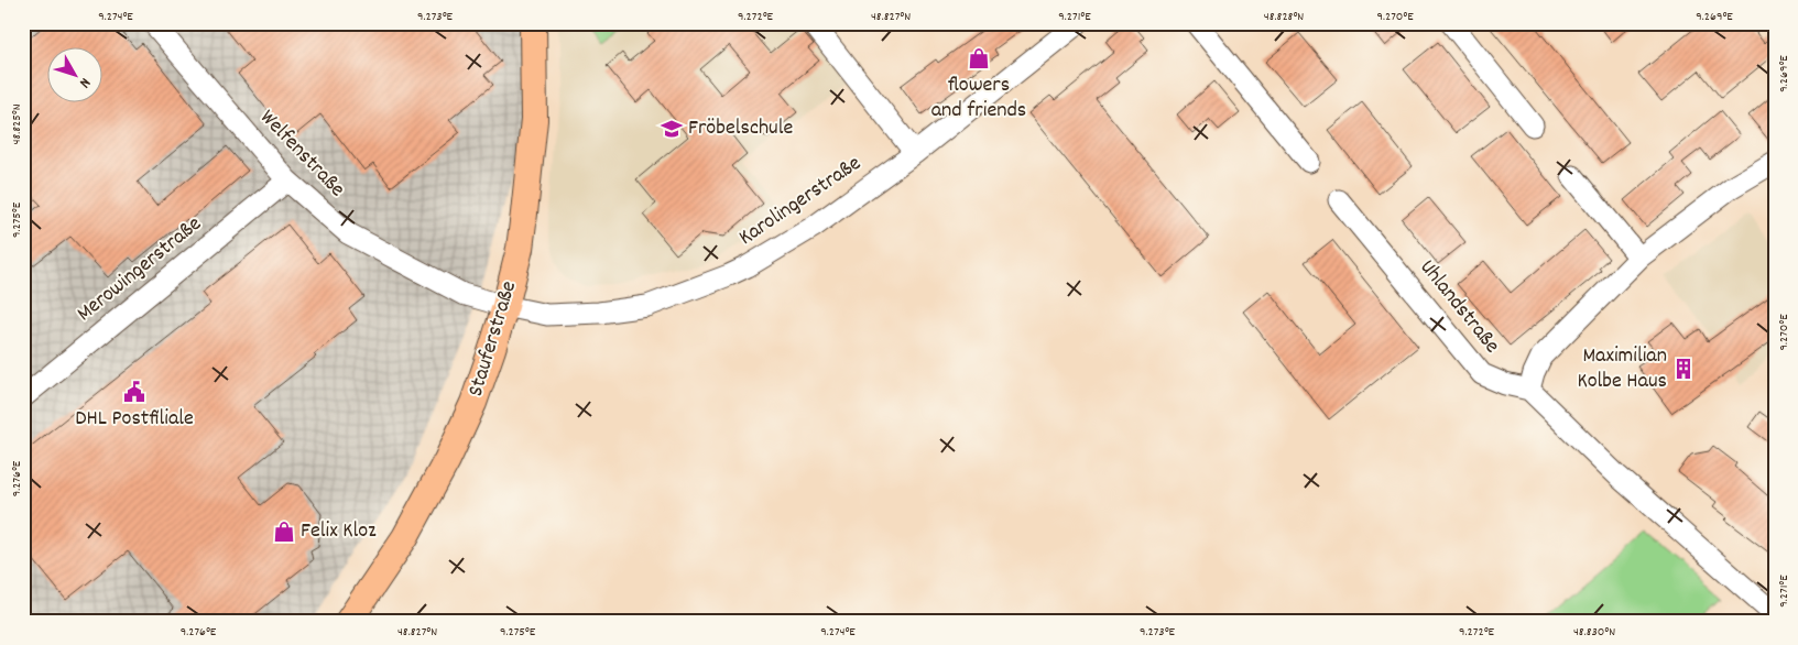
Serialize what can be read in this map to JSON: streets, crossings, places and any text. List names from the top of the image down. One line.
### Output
{"streets":{"main road":["Stauferstraße"],"street":["Welfenstraße","Karolingerstraße","Merowingerstraße","Uhlandstraße"]},"crossings":[["Welfenstraße","Karolingerstraße"],["Welfenstraße","Merowingerstraße"],["Welfenstraße","Stauferstraße"],["Karolingerstraße","Stauferstraße"]],"places":{"shop":["flowers and friends","Felix Kloz"],"school or university":["Fröbelschule"],"building":["Maximilian Kolbe Haus"],"public building":["DHL Postfiliale"]},"north":"bottom right","coordinates":["9.274°E","9.273°E","9.272°E","48.827°N","9.271°E","48.828°N","9.270°E","9.269°E","48.825°N","9.275°E","9.276°E","48.830°N"]}
